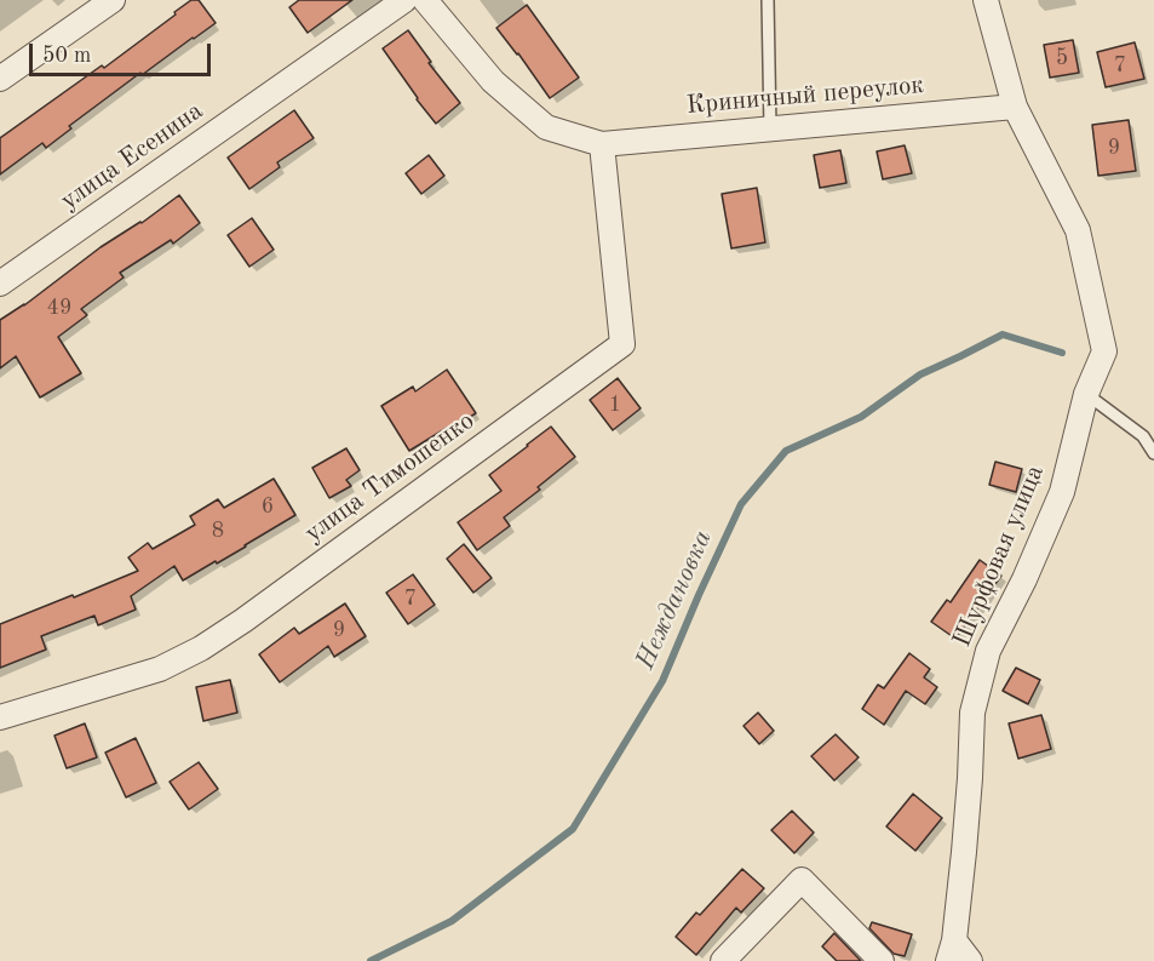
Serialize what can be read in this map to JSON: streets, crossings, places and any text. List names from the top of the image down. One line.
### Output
{"streets":{"street":["Криничный переулок","улица Есенина","улица Тимошенко","Шурфовая улица"]},"crossings":[["Криничный переулок","улица Тимошенко"],["Криничный переулок","Шурфовая улица"]],"water":["Неждановка"],"house_numbers":["5","7","9","49","1","6","8","7","9"],"scale_bar":"50 m"}
